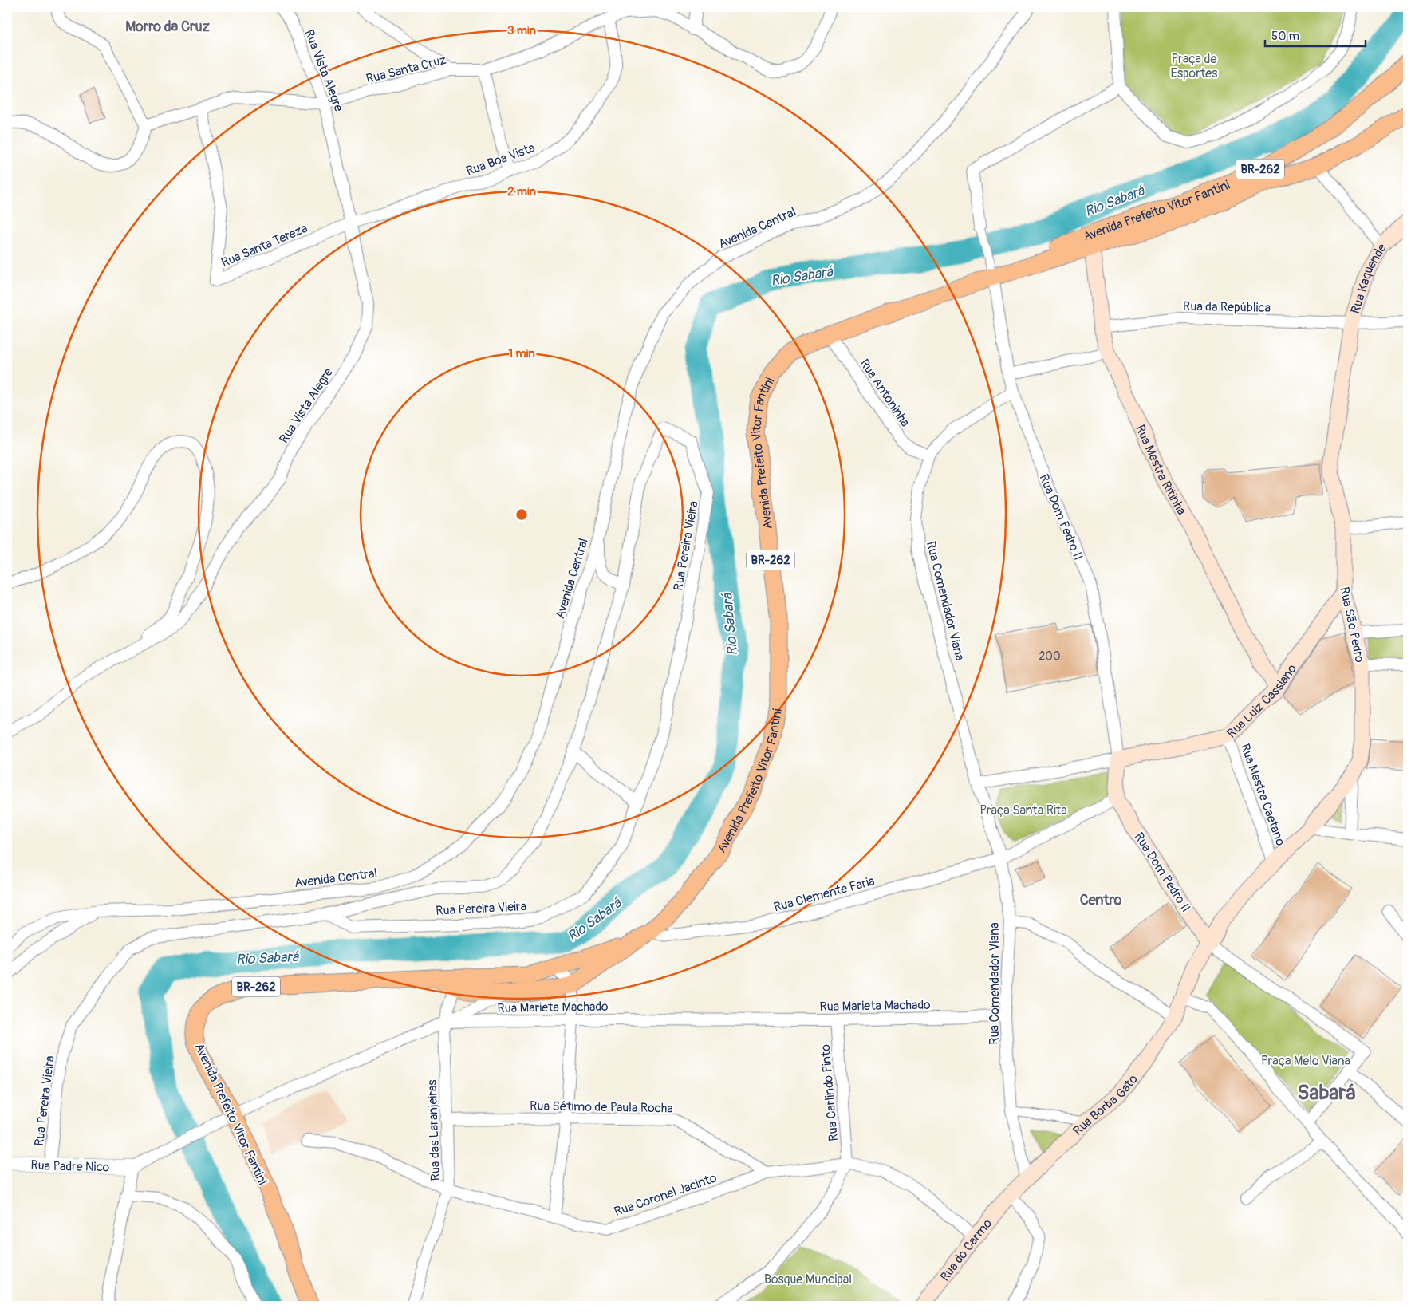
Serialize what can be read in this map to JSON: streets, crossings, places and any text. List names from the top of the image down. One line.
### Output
{"streets":{"main road":["BR-262","Avenida Prefeito Vitor Fantini","Rua Kaquende","Rua Mestra Ritinha","Rua Dom Pedro II","Rua São Pedro","Rua Luiz Cassiano","Rua Borba Gato","Rua do Carmo"],"street":["Rua Santa Cruz","Rua Vista Alegre","Rua Boa Vista","Avenida Central","Rua Santa Tereza","Rua da República","Rua Antoninha","Rua Pereira Vieira","Rua Comendador Viana","Rua Mestre Caetano","Rua Clemente Faria","Rua Marieta Machado","Rua Carlindo Pinto","Rua Sétimo de Paula Rocha","Rua das Laranjeiras","Rua Padre Nico","Rua Coronel Jacinto"]},"crossings":[["Rua Santa Cruz","Rua Vista Alegre"],["Rua Santa Cruz","Rua Boa Vista"],["Rua Santa Cruz","Rua Santa Tereza"],["Rua Vista Alegre","Rua Boa Vista"],["Rua Vista Alegre","Rua Santa Tereza"],["Rua Boa Vista","Rua Santa Tereza"],["Avenida Prefeito Vitor Fantini","Rua Antoninha"],["Avenida Prefeito Vitor Fantini","Rua Mestra Ritinha"],["Avenida Prefeito Vitor Fantini","Rua Dom Pedro II"],["Avenida Prefeito Vitor Fantini","Rua Clemente Faria"],["Avenida Prefeito Vitor Fantini","Rua Marieta Machado"],["Avenida Prefeito Vitor Fantini","Rua das Laranjeiras"],["Rua Kaquende","Rua da República"],["Rua Kaquende","Rua São Pedro"],["Rua da República","Rua Mestra Ritinha"],["Rua da República","Rua São Pedro"],["Rua Antoninha","Rua Comendador Viana"],["Rua Mestra Ritinha","Rua Luiz Cassiano"],["Rua Dom Pedro II","Rua Comendador Viana"],["Rua Dom Pedro II","Rua São Pedro"],["Rua Dom Pedro II","Rua Luiz Cassiano"],["Rua Pereira Vieira","Rua Padre Nico"],["Rua Comendador Viana","Rua Clemente Faria"],["Rua Comendador Viana","Rua Marieta Machado"],["Rua Comendador Viana","Rua Borba Gato"],["Rua São Pedro","Rua Luiz Cassiano"],["Rua São Pedro","Rua Mestre Caetano"],["Rua Luiz Cassiano","Rua Mestre Caetano"],["Rua Marieta Machado","Rua Carlindo Pinto"],["Rua Marieta Machado","Rua das Laranjeiras"],["Rua Marieta Machado","Rua Padre Nico"],["Rua Carlindo Pinto","Rua Coronel Jacinto"],["Rua Borba Gato","Rua do Carmo"],["Rua Sétimo de Paula Rocha","Rua das Laranjeiras"],["Rua Sétimo de Paula Rocha","Rua Coronel Jacinto"],["Rua das Laranjeiras","Rua Coronel Jacinto"],["Rua Coronel Jacinto","Rua do Carmo"]],"districts":["Morro da Cruz","Centro","Sabará"],"water":["Rio Sabará"],"parks":["Praça de Esportes","Praça Santa Rita","Praça Melo Viana","Bosque Muncipal"],"house_numbers":["200"],"scale_bar":"50 m","rings":["3 min","2 min","1 min"]}
